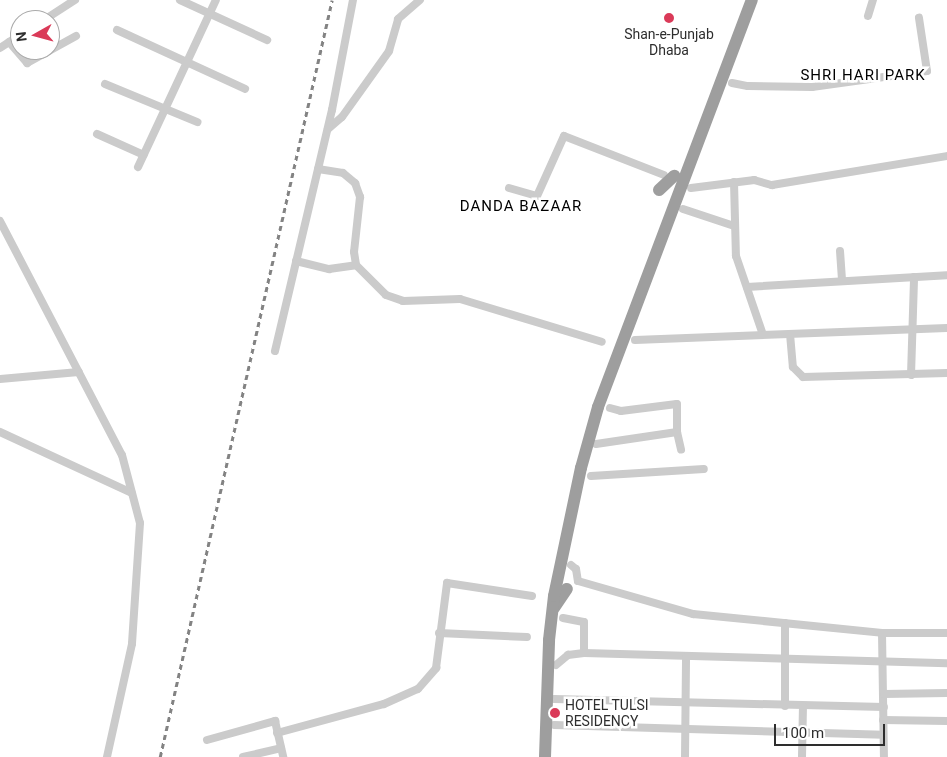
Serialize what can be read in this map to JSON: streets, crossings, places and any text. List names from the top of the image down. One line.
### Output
{"districts":["SHRI HARI PARK","DANDA BAZAAR"],"places":["Shan-e-Punjab Dhaba","HOTEL TULSI RESIDENCY"],"scale_bar":"100 m","north":"left"}
